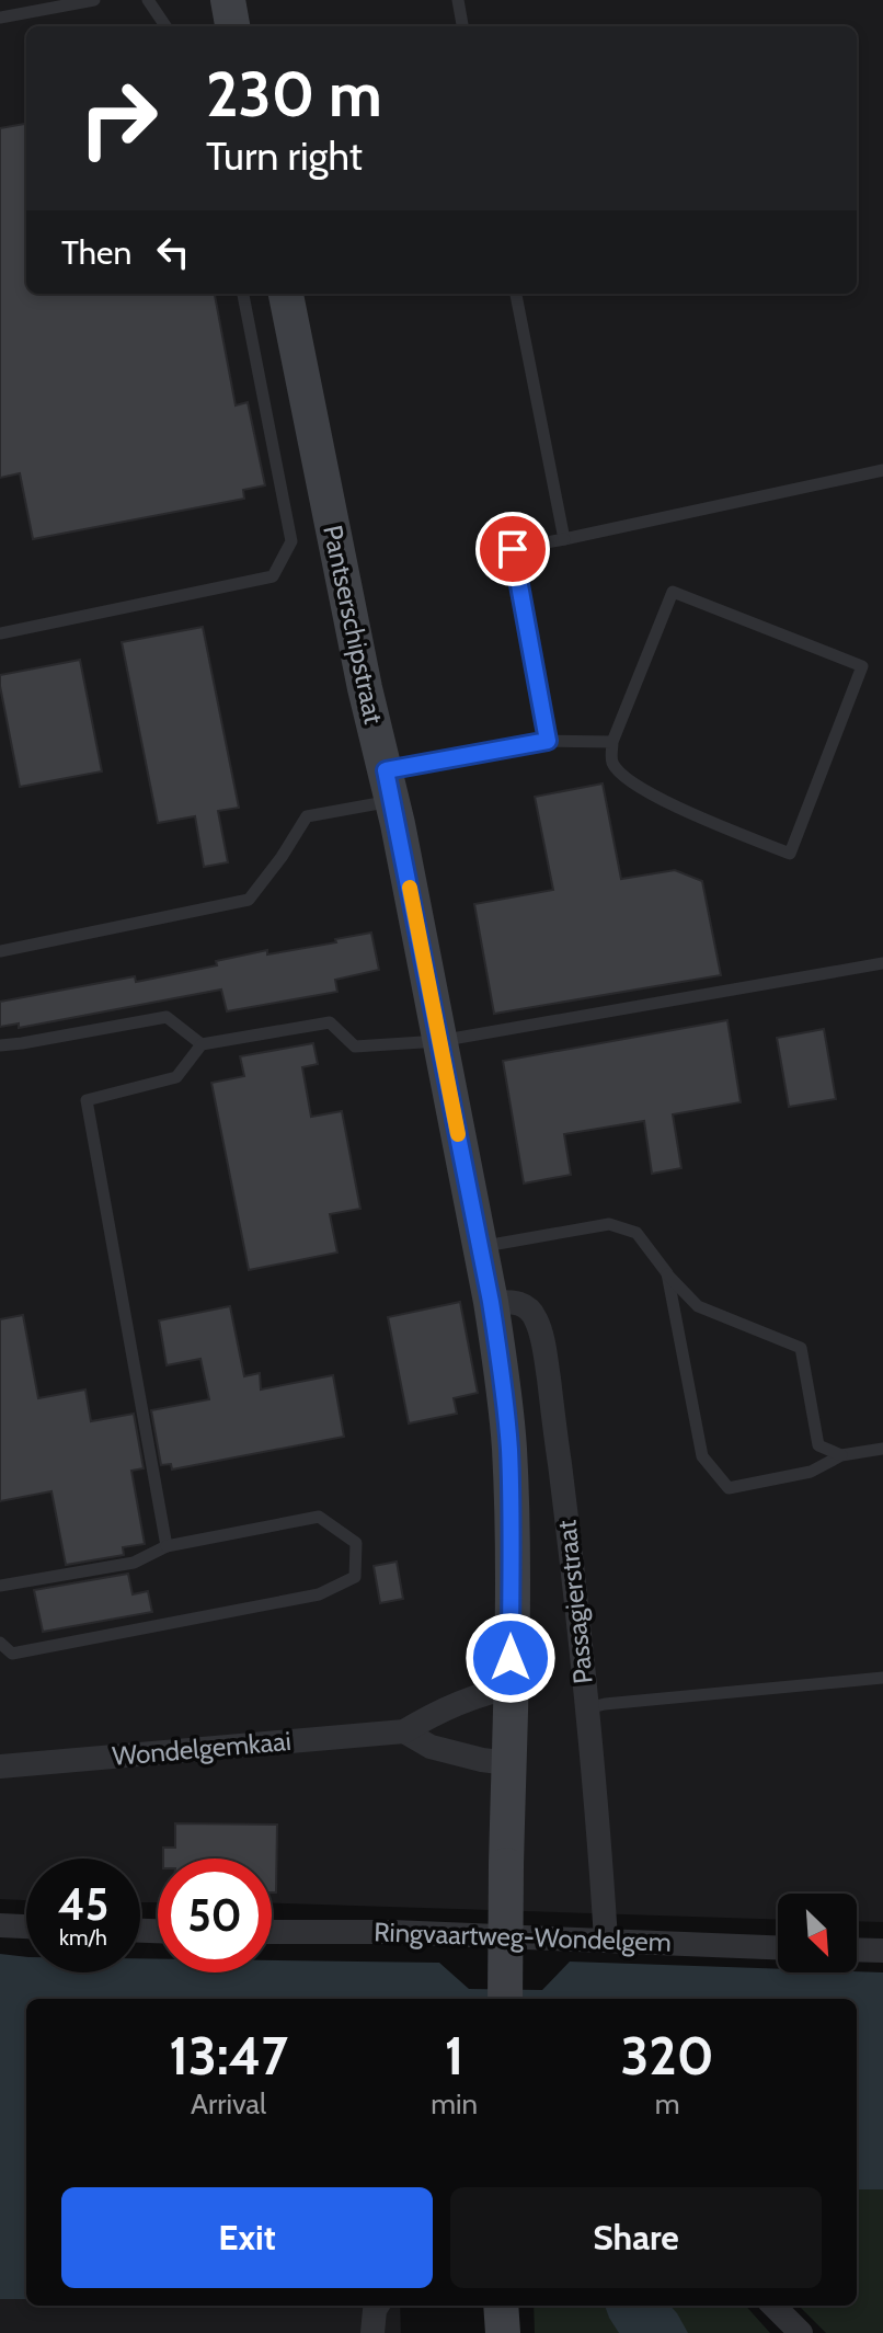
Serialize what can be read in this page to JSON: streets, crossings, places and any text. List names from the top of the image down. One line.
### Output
{"streets":{"main road":["Pantserschipstraat"],"street":["Passagierstraat","Wondelgemkaai","Ringvaartweg-Wondelgem"]},"crossings":[["Pantserschipstraat","Passagierstraat"],["Pantserschipstraat","Wondelgemkaai"],["Passagierstraat","Ringvaartweg-Wondelgem"]],"north":"bottom right","page":{"turn":["230 m","Turn right"],"then":"Then","speed":"45 km/h","limit":"50","eta":["13:47","Arrival","1","min","320","m"],"buttons":["Exit","Share"]}}
